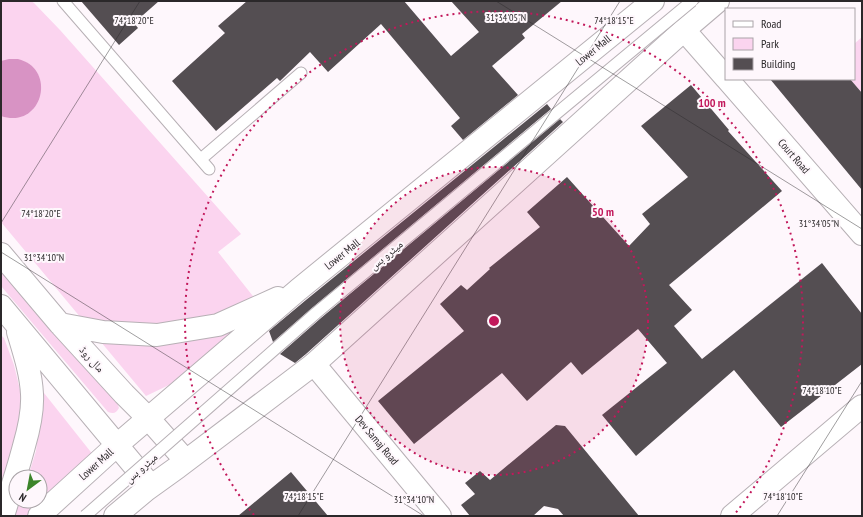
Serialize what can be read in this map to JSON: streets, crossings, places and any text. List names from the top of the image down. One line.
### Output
{"streets":{"main road":["Lower Mall","Court Road","مال روڈ","Dev Samaj Road"],"lane":["میٹرو بس"]},"crossings":[["Lower Mall","مال روڈ"]],"legend":["Road","Park","Building"],"north":"bottom left","coordinates":["31°34'05\"N","74°18'20\"E","74°18'15\"E","31°34'10\"N","74°18'10\"E"],"rings":["100 m","50 m"]}
